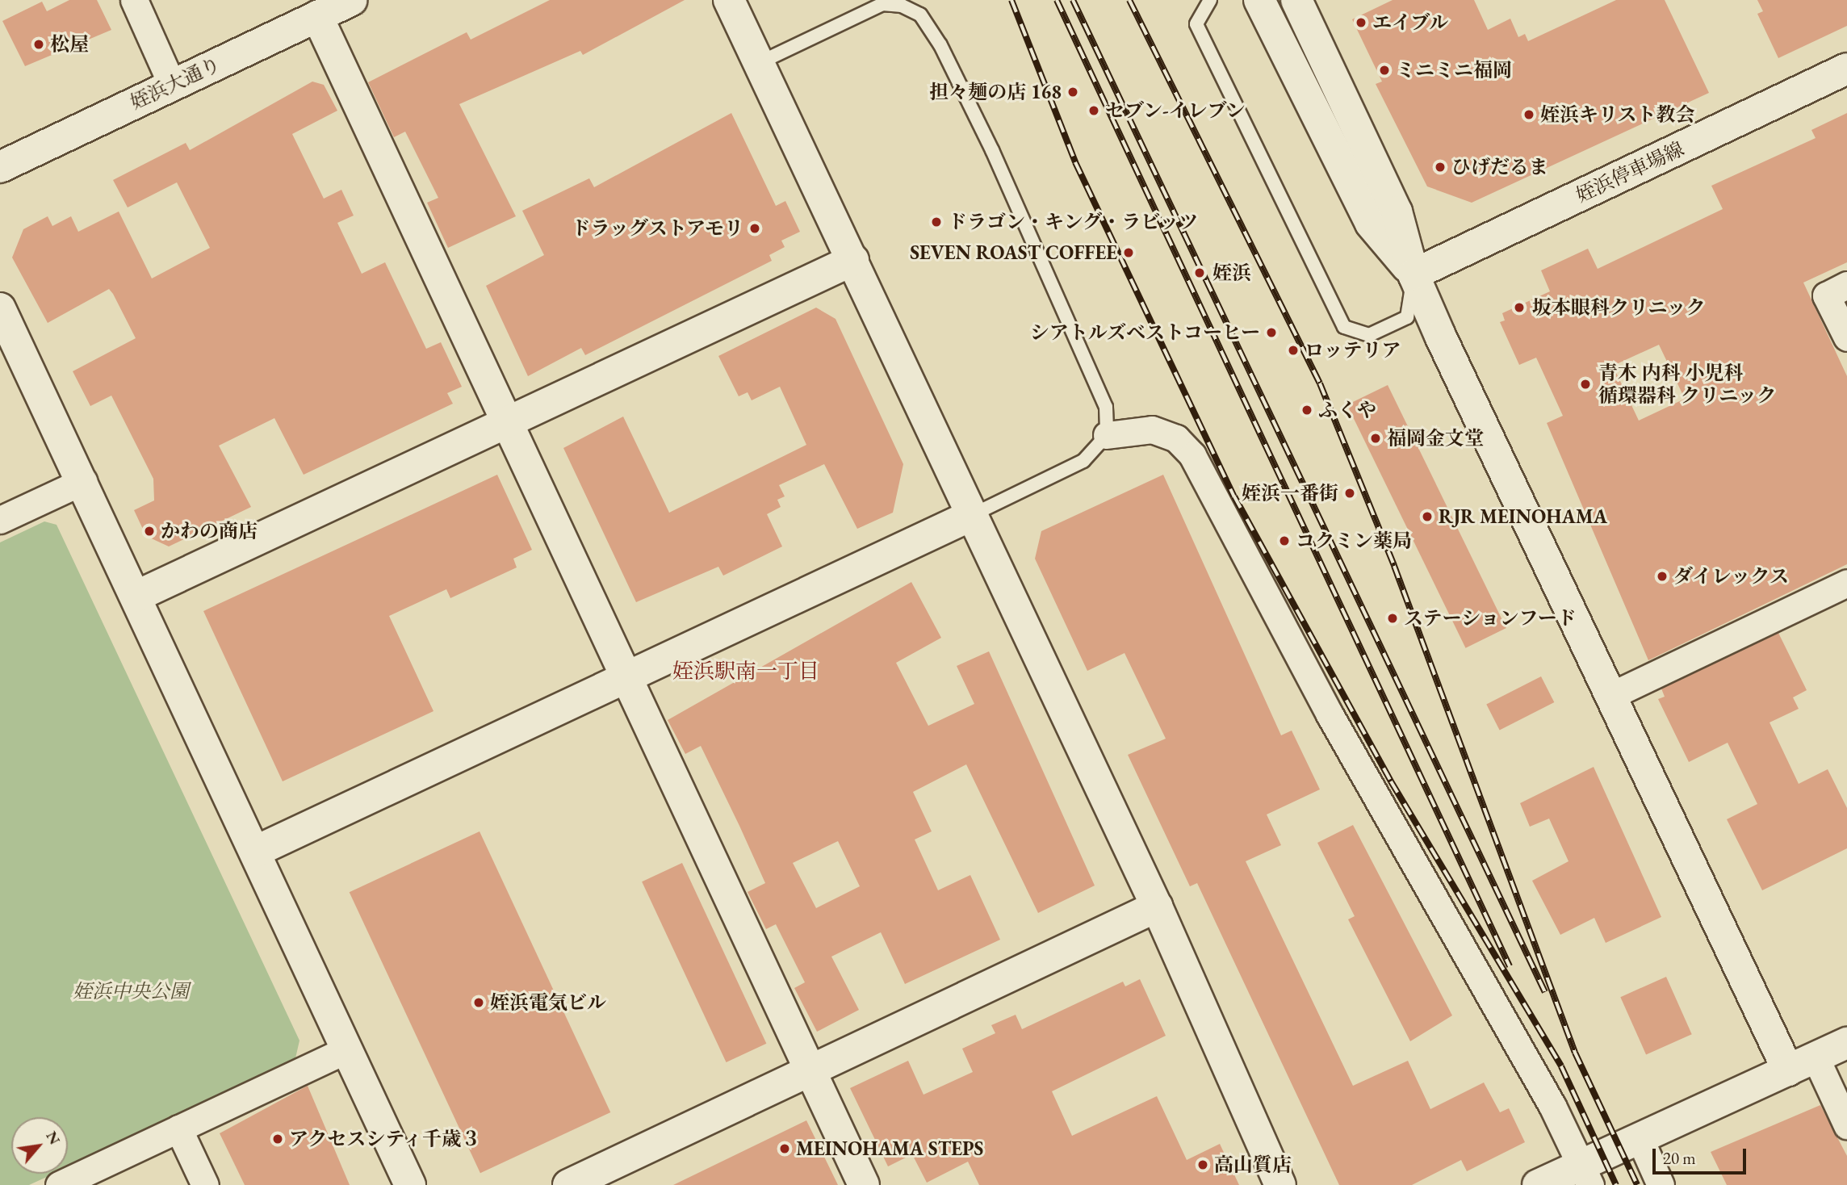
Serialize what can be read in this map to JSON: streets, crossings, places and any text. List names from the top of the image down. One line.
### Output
{"streets":{"street":["姪浜大通り","姪浜停車場線"]},"districts":["姪浜駅南一丁目"],"parks":["姪浜中央公園"],"places":["エイブル","松屋","ミニミニ福岡","担々麺の店 168","セブン-イレブン","姪浜キリスト教会","ひげだるま","ドラゴン・キング・ラビッツ","ドラッグストアモリ","SEVEN ROAST COFFEE","姪浜","坂本眼科クリニック","シアトルズベストコーヒー","ロッテリア","青木 内科 小児科 循環器科 クリニック","ふくや","福岡金文堂","姪浜一番街","RJR MEINOHAMA","かわの商店","コクミン薬局","ダイレックス","ステーションフード","姪浜電気ビル","アクセスシティ千歳３","MEINOHAMA STEPS","高山質店"],"scale_bar":"20 m","north":"top right"}
